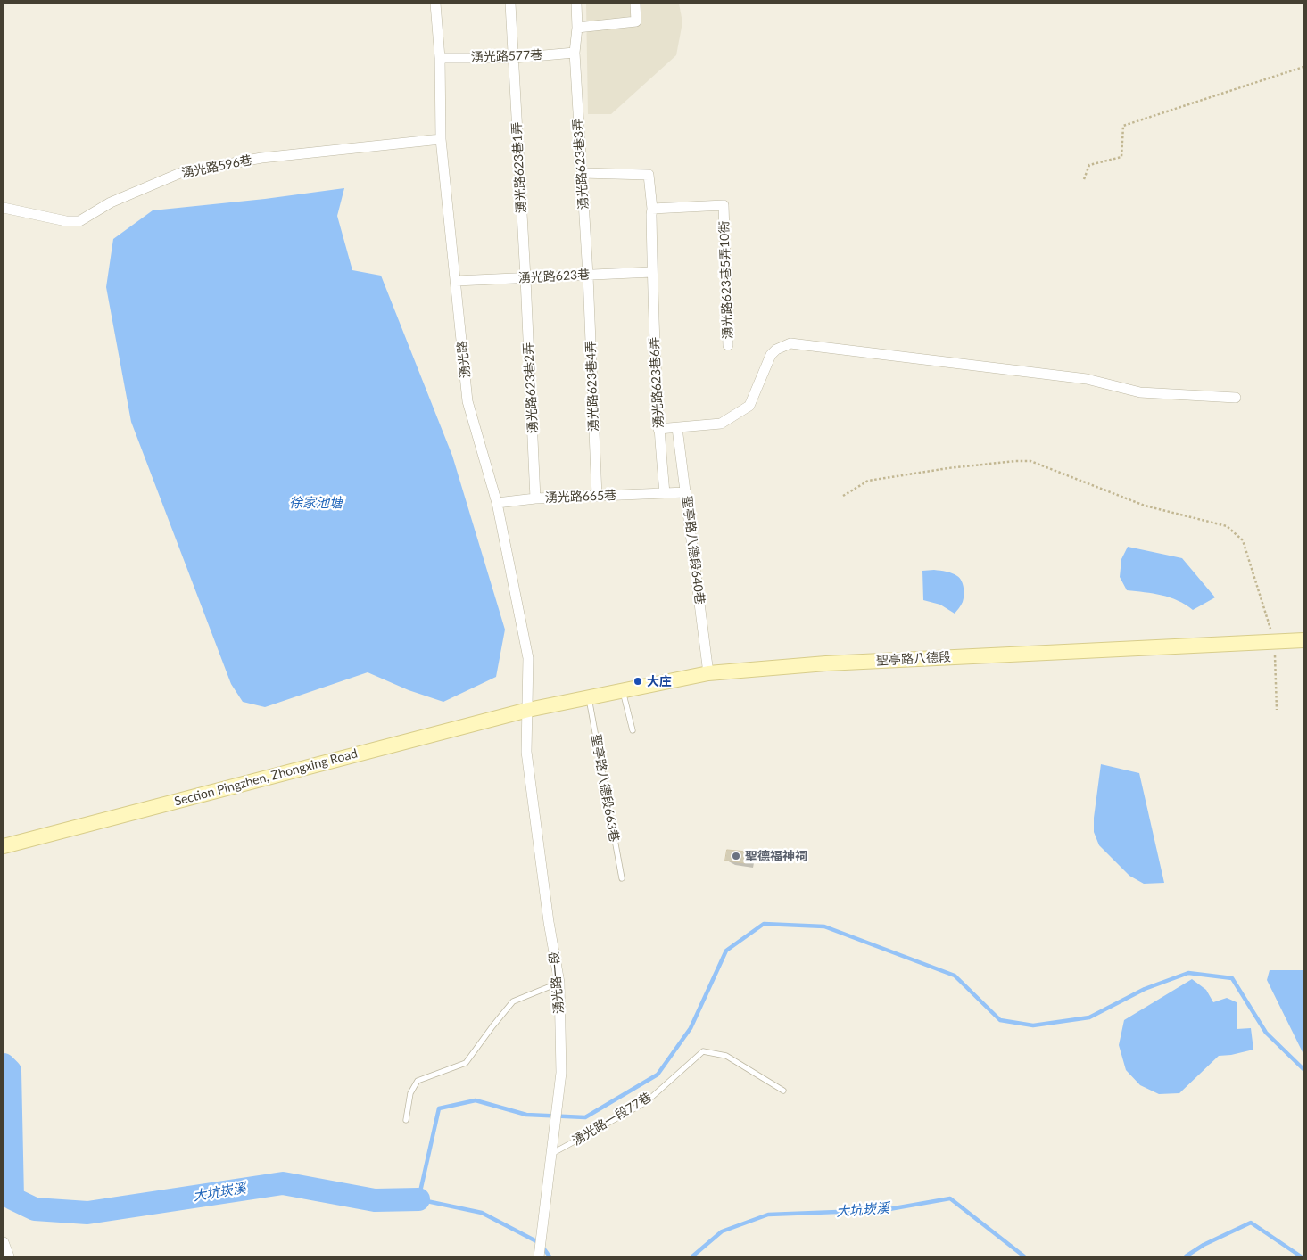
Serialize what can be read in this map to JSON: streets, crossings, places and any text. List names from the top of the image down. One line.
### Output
{"streets":{"street":["湧光路577巷","湧光路623巷3弄","湧光路596巷","湧光路623巷1弄","湧光路623巷","湧光路623巷5弄10衖","湧光路","湧光路623巷6弄","湧光路623巷4弄","湧光路623巷2弄","湧光路665巷","聖亭路八德段640巷","聖亭路八德段","Section Pingzhen, Zhongxing Road","湧光路一段"],"lane":["聖亭路八德段663巷","湧光路一段77巷"]},"crossings":[["湧光路577巷","湧光路623巷3弄"],["湧光路577巷","湧光路623巷1弄"],["湧光路577巷","湧光路"],["湧光路623巷3弄","湧光路623巷"],["湧光路623巷3弄","湧光路623巷6弄"],["湧光路623巷3弄","湧光路623巷4弄"],["湧光路596巷","湧光路"],["湧光路623巷1弄","湧光路623巷"],["湧光路623巷1弄","湧光路623巷2弄"],["湧光路623巷","湧光路"],["湧光路623巷","湧光路623巷6弄"],["湧光路623巷","湧光路623巷4弄"],["湧光路623巷","湧光路623巷2弄"],["湧光路623巷5弄10衖","湧光路623巷6弄"],["湧光路","湧光路665巷"],["湧光路","聖亭路八德段"],["湧光路","Section Pingzhen, Zhongxing Road"],["湧光路","湧光路一段"],["湧光路623巷6弄","湧光路665巷"],["湧光路623巷4弄","湧光路665巷"],["湧光路623巷2弄","湧光路665巷"],["湧光路665巷","聖亭路八德段640巷"],["聖亭路八德段640巷","聖亭路八德段"],["聖亭路八德段","Section Pingzhen, Zhongxing Road"],["聖亭路八德段","聖亭路八德段663巷"],["聖亭路八德段","湧光路一段"],["Section Pingzhen, Zhongxing Road","湧光路一段"],["湧光路一段","湧光路一段77巷"]],"water":["徐家池塘","大坑崁溪"],"places":["大庄","聖德福神祠"]}
